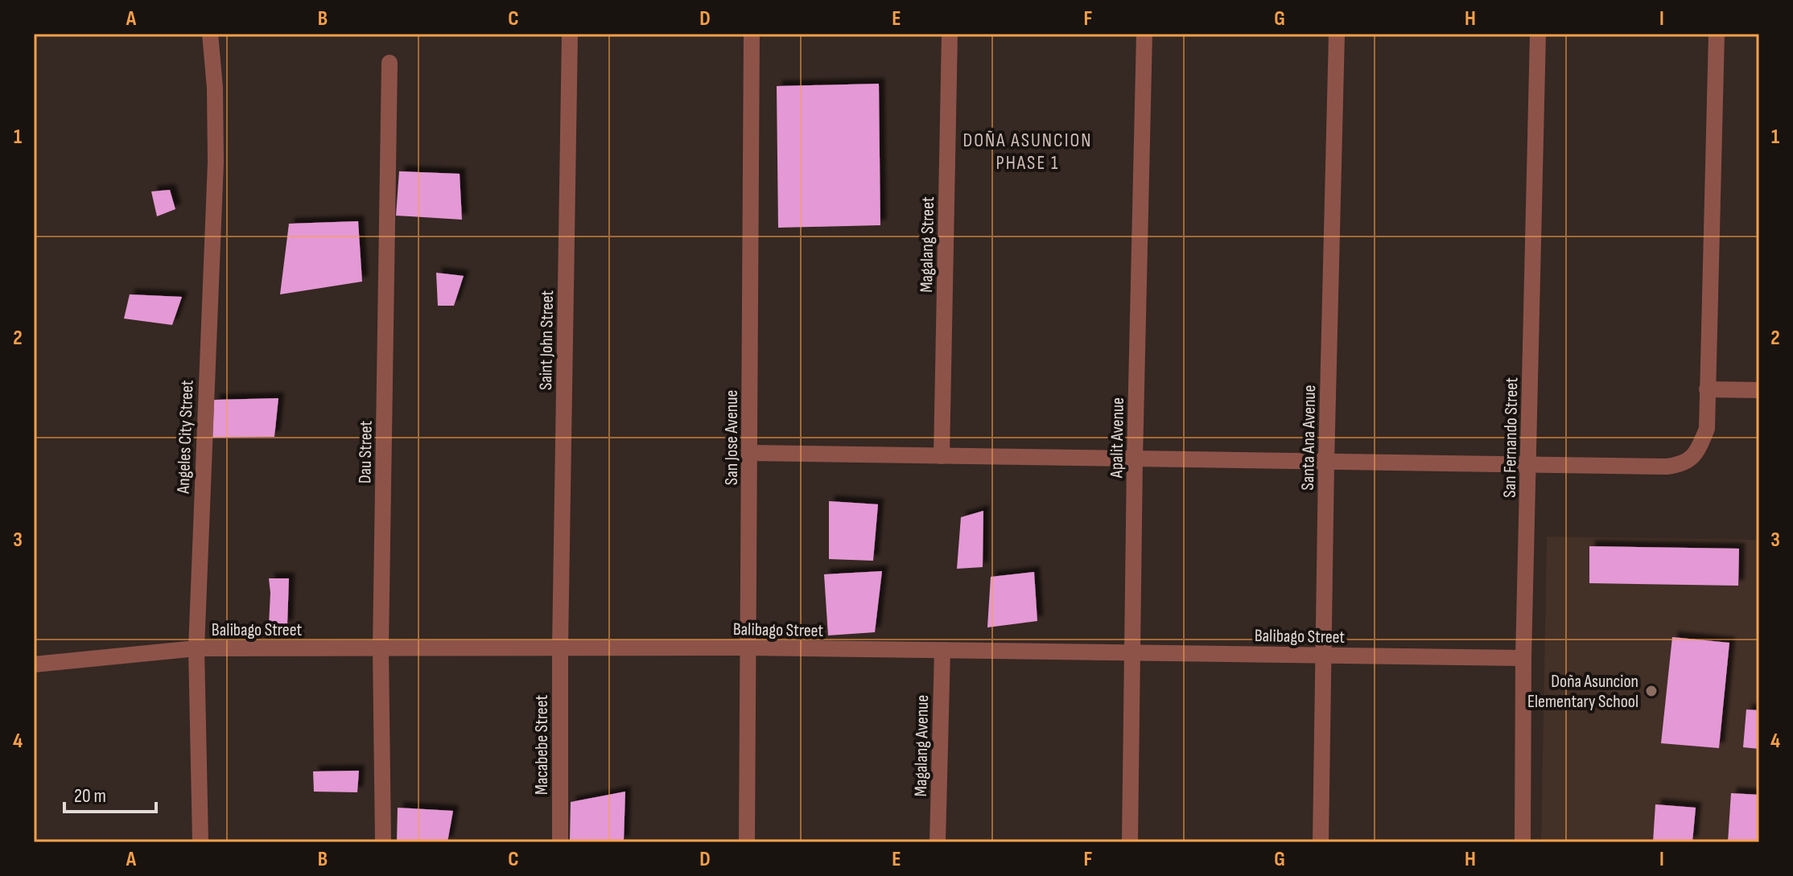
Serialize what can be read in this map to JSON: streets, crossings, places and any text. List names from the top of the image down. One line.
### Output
{"streets":{"street":["Magalang Street","Saint John Street","Angeles City Street","San Jose Avenue","Apalit Avenue","Santa Ana Avenue","San Fernando Street","Dau Street","Balibago Street","Macabebe Street","Magalang Avenue"]},"crossings":[["Saint John Street","Balibago Street"],["Saint John Street","Macabebe Street"],["Angeles City Street","Balibago Street"],["San Jose Avenue","Balibago Street"],["Apalit Avenue","Balibago Street"],["Santa Ana Avenue","Balibago Street"],["San Fernando Street","Balibago Street"],["Dau Street","Balibago Street"],["Balibago Street","Macabebe Street"],["Balibago Street","Magalang Avenue"]],"districts":["DOÑA ASUNCION PHASE 1"],"places":["Doña Asuncion Elementary School"],"scale_bar":"20 m","grid":{"columns":["A","B","C","D","E","F","G","H","I"],"rows":["1","2","3","4"]}}
